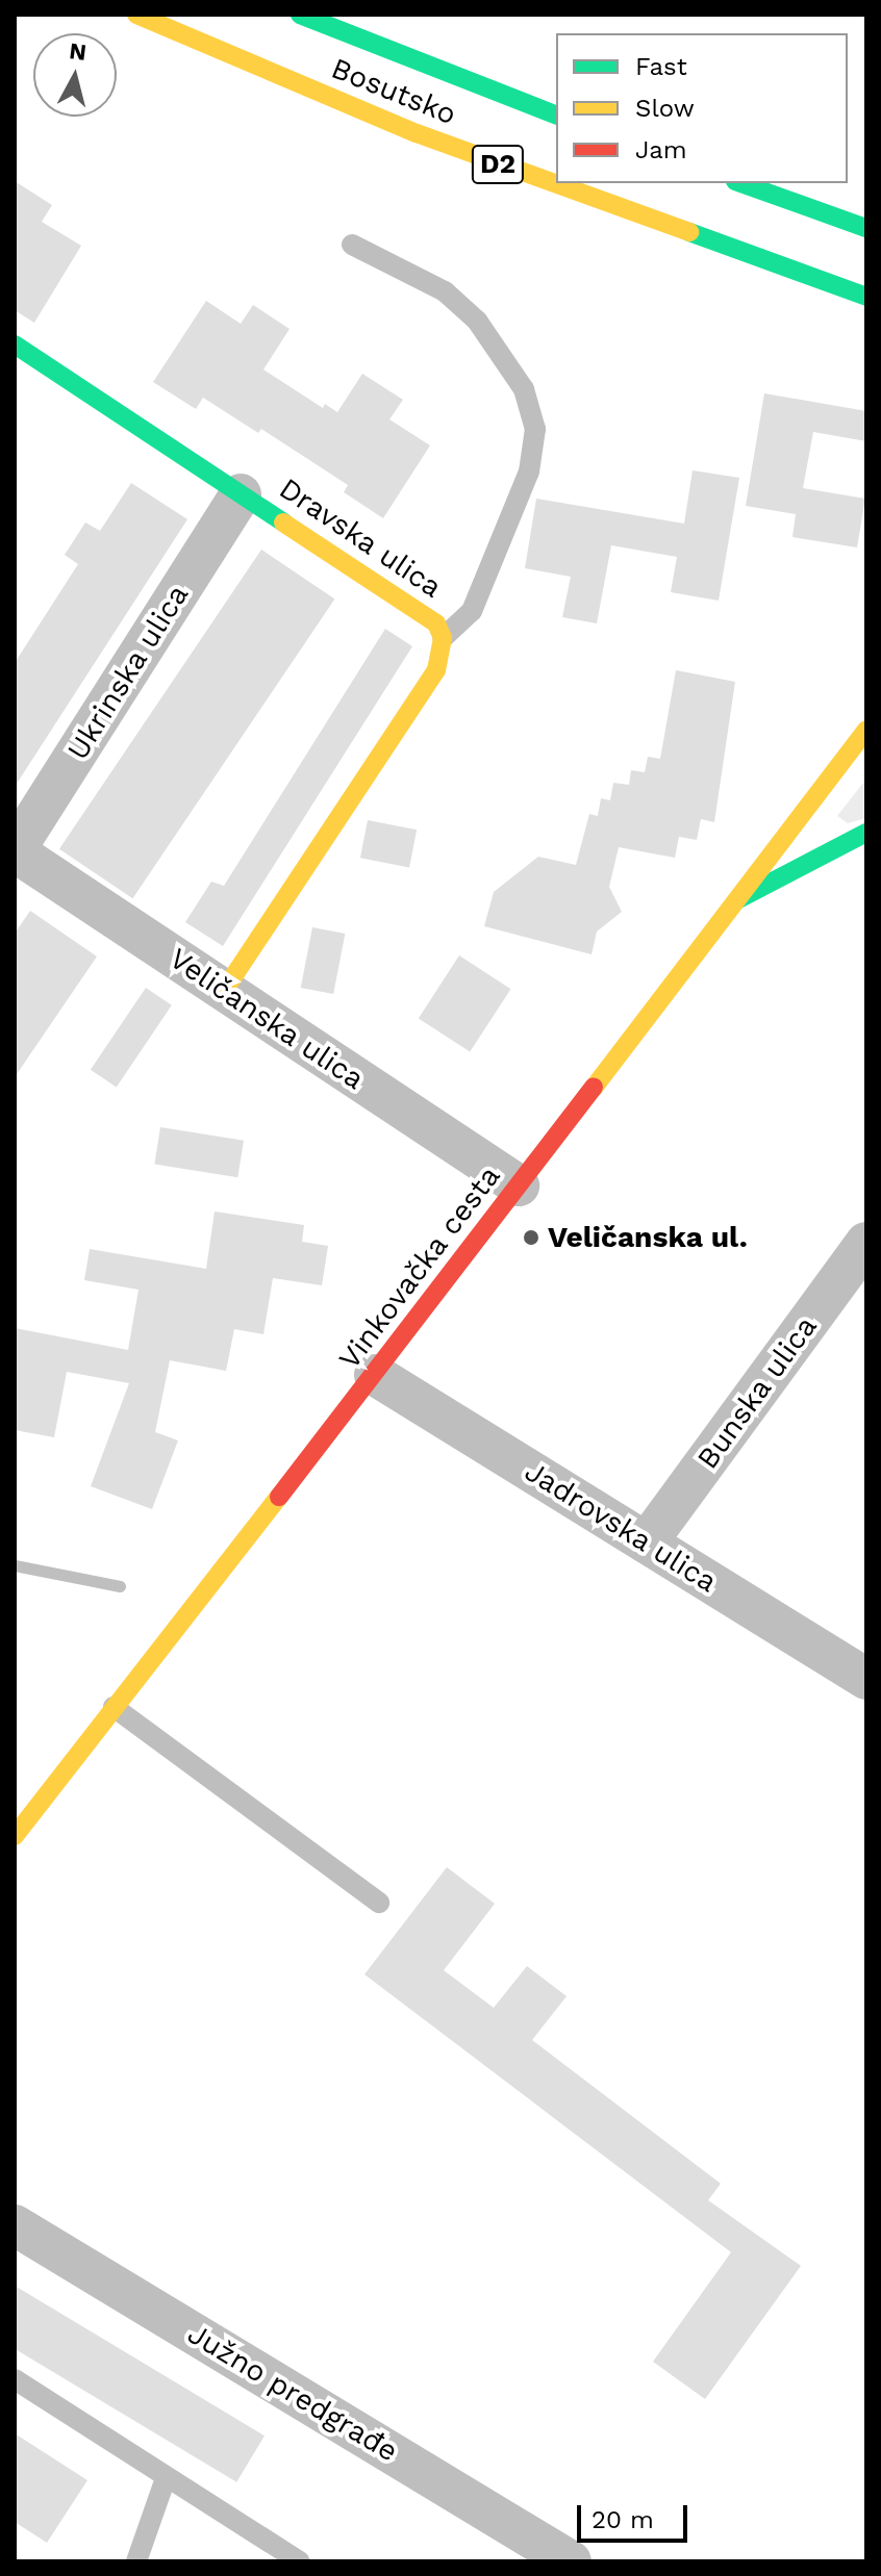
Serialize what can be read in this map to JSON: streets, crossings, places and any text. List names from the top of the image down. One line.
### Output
{"streets":{"main road":["Bosutsko","D2","Dravska ulica","Vinkovačka cesta"],"street":["Ukrinska ulica","Veličanska ulica","Bunska ulica","Jadrovska ulica","Južno predgrađe"]},"crossings":[["Dravska ulica","Ukrinska ulica"],["Dravska ulica","Veličanska ulica"],["Ukrinska ulica","Veličanska ulica"],["Veličanska ulica","Vinkovačka cesta"],["Vinkovačka cesta","Jadrovska ulica"],["Bunska ulica","Jadrovska ulica"]],"places":["Veličanska ul."],"legend":["Fast","Slow","Jam"],"scale_bar":"20 m","north":"top"}
